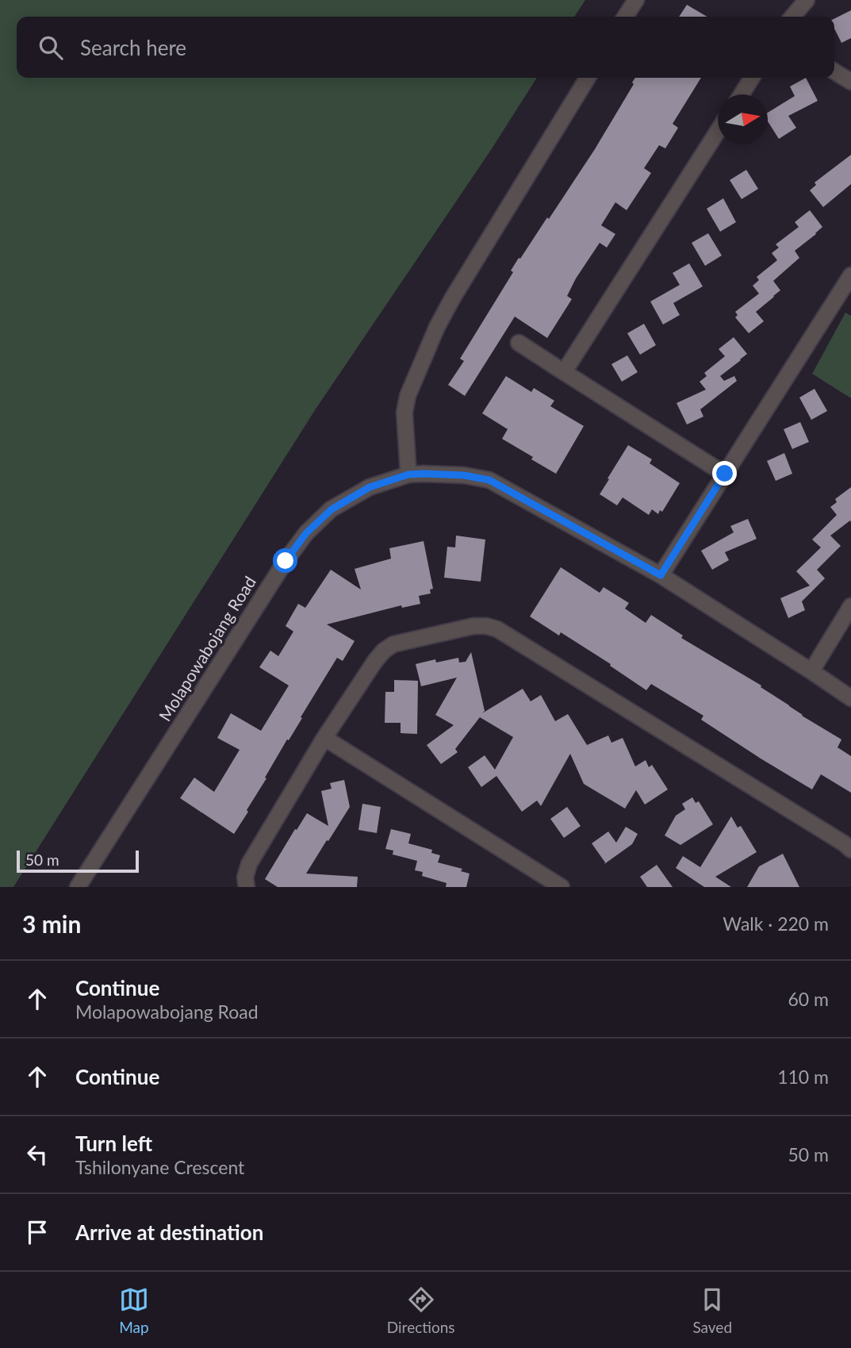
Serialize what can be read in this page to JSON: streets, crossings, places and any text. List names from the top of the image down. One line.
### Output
{"streets":{"street":["Molapowabojang Road"]},"scale_bar":"50 m","north":"right","page":{"search":"Search here","scale":"50 m","heading":["3 min","Walk · 220 m"],"list":[["Continue","Molapowabojang Road","60 m"],["Continue","110 m"],["Turn left","Tshilonyane Crescent","50 m"],"Arrive at destination"],"nav":["Map","Directions","Saved"]}}
